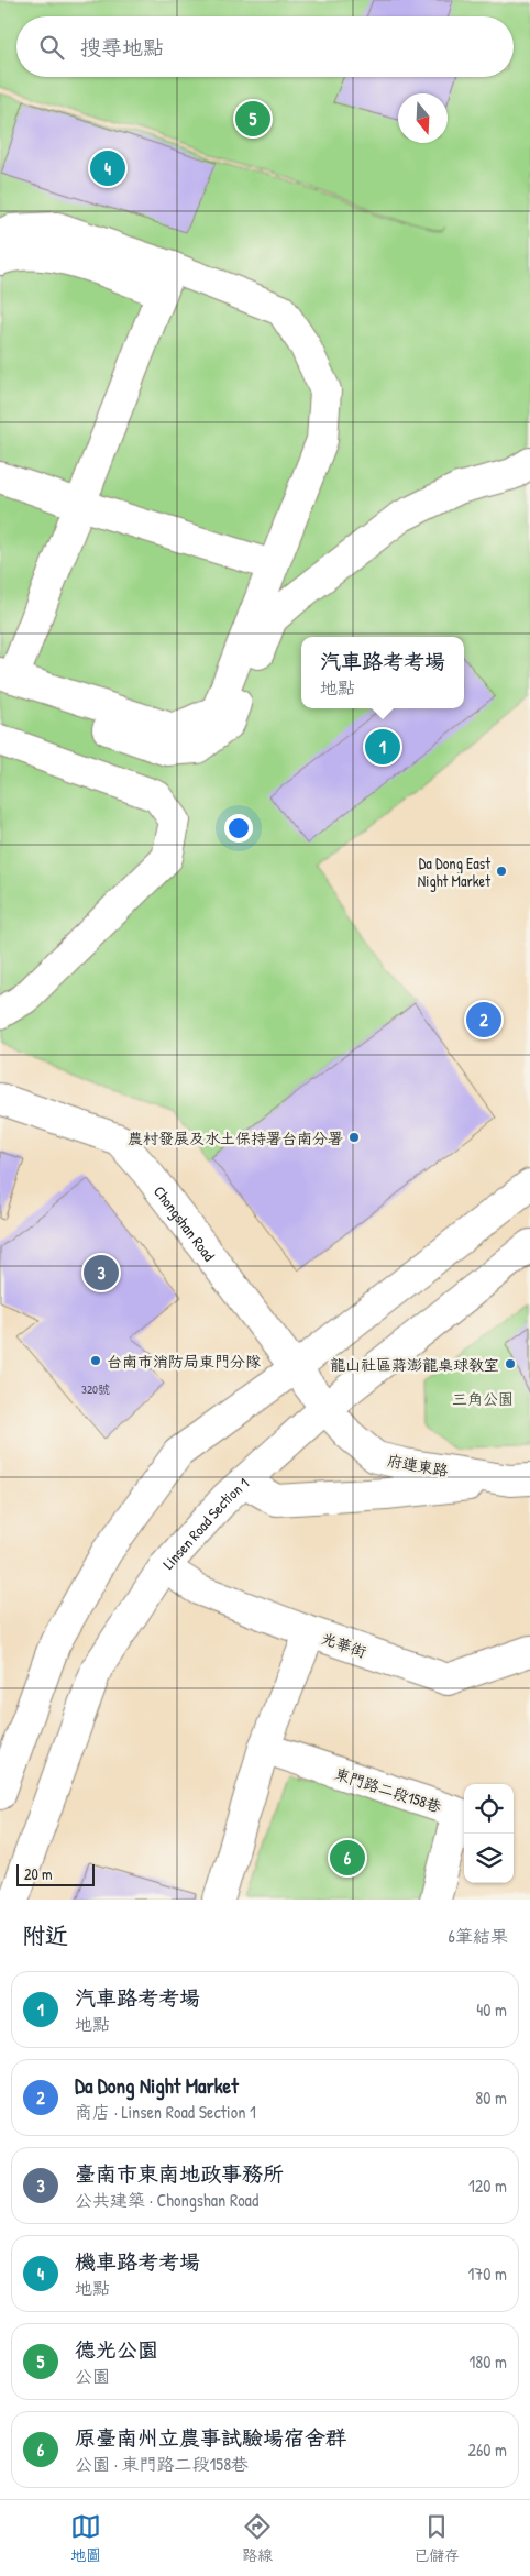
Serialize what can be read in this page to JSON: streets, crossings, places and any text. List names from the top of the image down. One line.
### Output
{"streets":{"street":["Chongshan Road","府連東路","Linsen Road Section 1","光華街","東門路二段158巷"]},"crossings":[["Chongshan Road","府連東路"],["Chongshan Road","Linsen Road Section 1"],["府連東路","Linsen Road Section 1"],["Linsen Road Section 1","光華街"]],"parks":["三角公園"],"places":["Da Dong East Night Market","農村發展及水土保持署台南分署","台南市消防局東門分隊","龍山社區蔣澎龍桌球教室"],"house_numbers":["320號"],"scale_bar":"20 m","north":"bottom","page":{"search":"搜尋地點","pins":["5","4","1","2","3","6"],"popup":["汽車路考考場","地點"],"scale":"20 m","heading":["附近","6筆結果"],"list":[{"mark":"1","name":"汽車路考考場","note":"地點","value":"40 m"},{"mark":"2","name":"Da Dong Night Market","note":"商店 · Linsen Road Section 1","value":"80 m"},{"mark":"3","name":"臺南市東南地政事務所","note":"公共建築 · Chongshan Road","value":"120 m"},{"mark":"4","name":"機車路考考場","note":"地點","value":"170 m"},{"mark":"5","name":"德光公園","note":"公園","value":"180 m"},{"mark":"6","name":"原臺南州立農事試驗場宿舍群","note":"公園 · 東門路二段158巷","value":"260 m"}],"nav":["地圖","路線","已儲存"]}}
